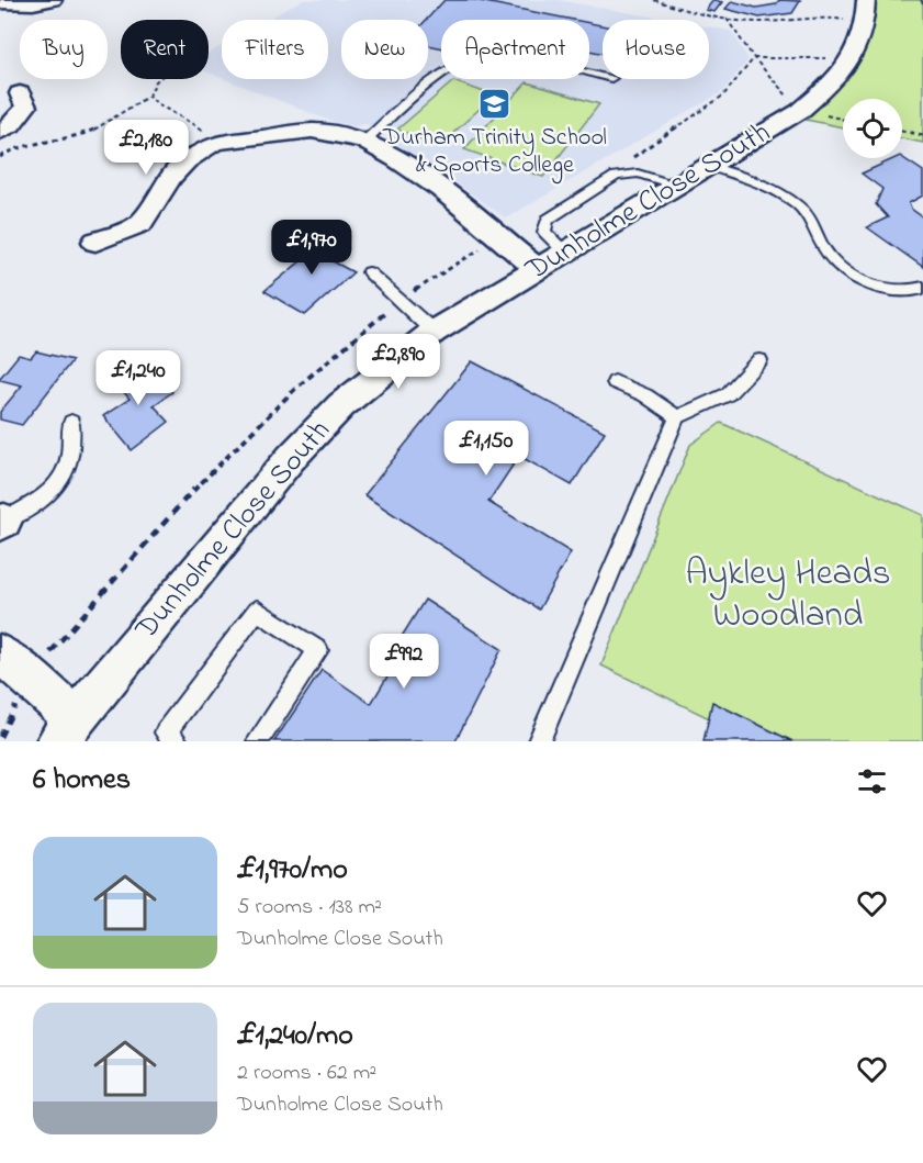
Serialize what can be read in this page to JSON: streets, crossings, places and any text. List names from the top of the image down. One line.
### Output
{"streets":{"street":["Dunholme Close South"]},"parks":["Aykley Heads Woodland"],"places":{"school or university":["Durham Trinity School & Sports College"]},"page":{"chip":["Buy","Rent","Filters","New","Apartment","House"],"price":["£2,180","£1,970","£2,890","£1,240","£1,150","£992"],"heading":"6 homes","list":[{"name":"£1,970/mo","note":"5 rooms · 138 m² · Dunholme Close South"},{"name":"£1,240/mo","note":"2 rooms · 62 m² · Dunholme Close South"}]}}
